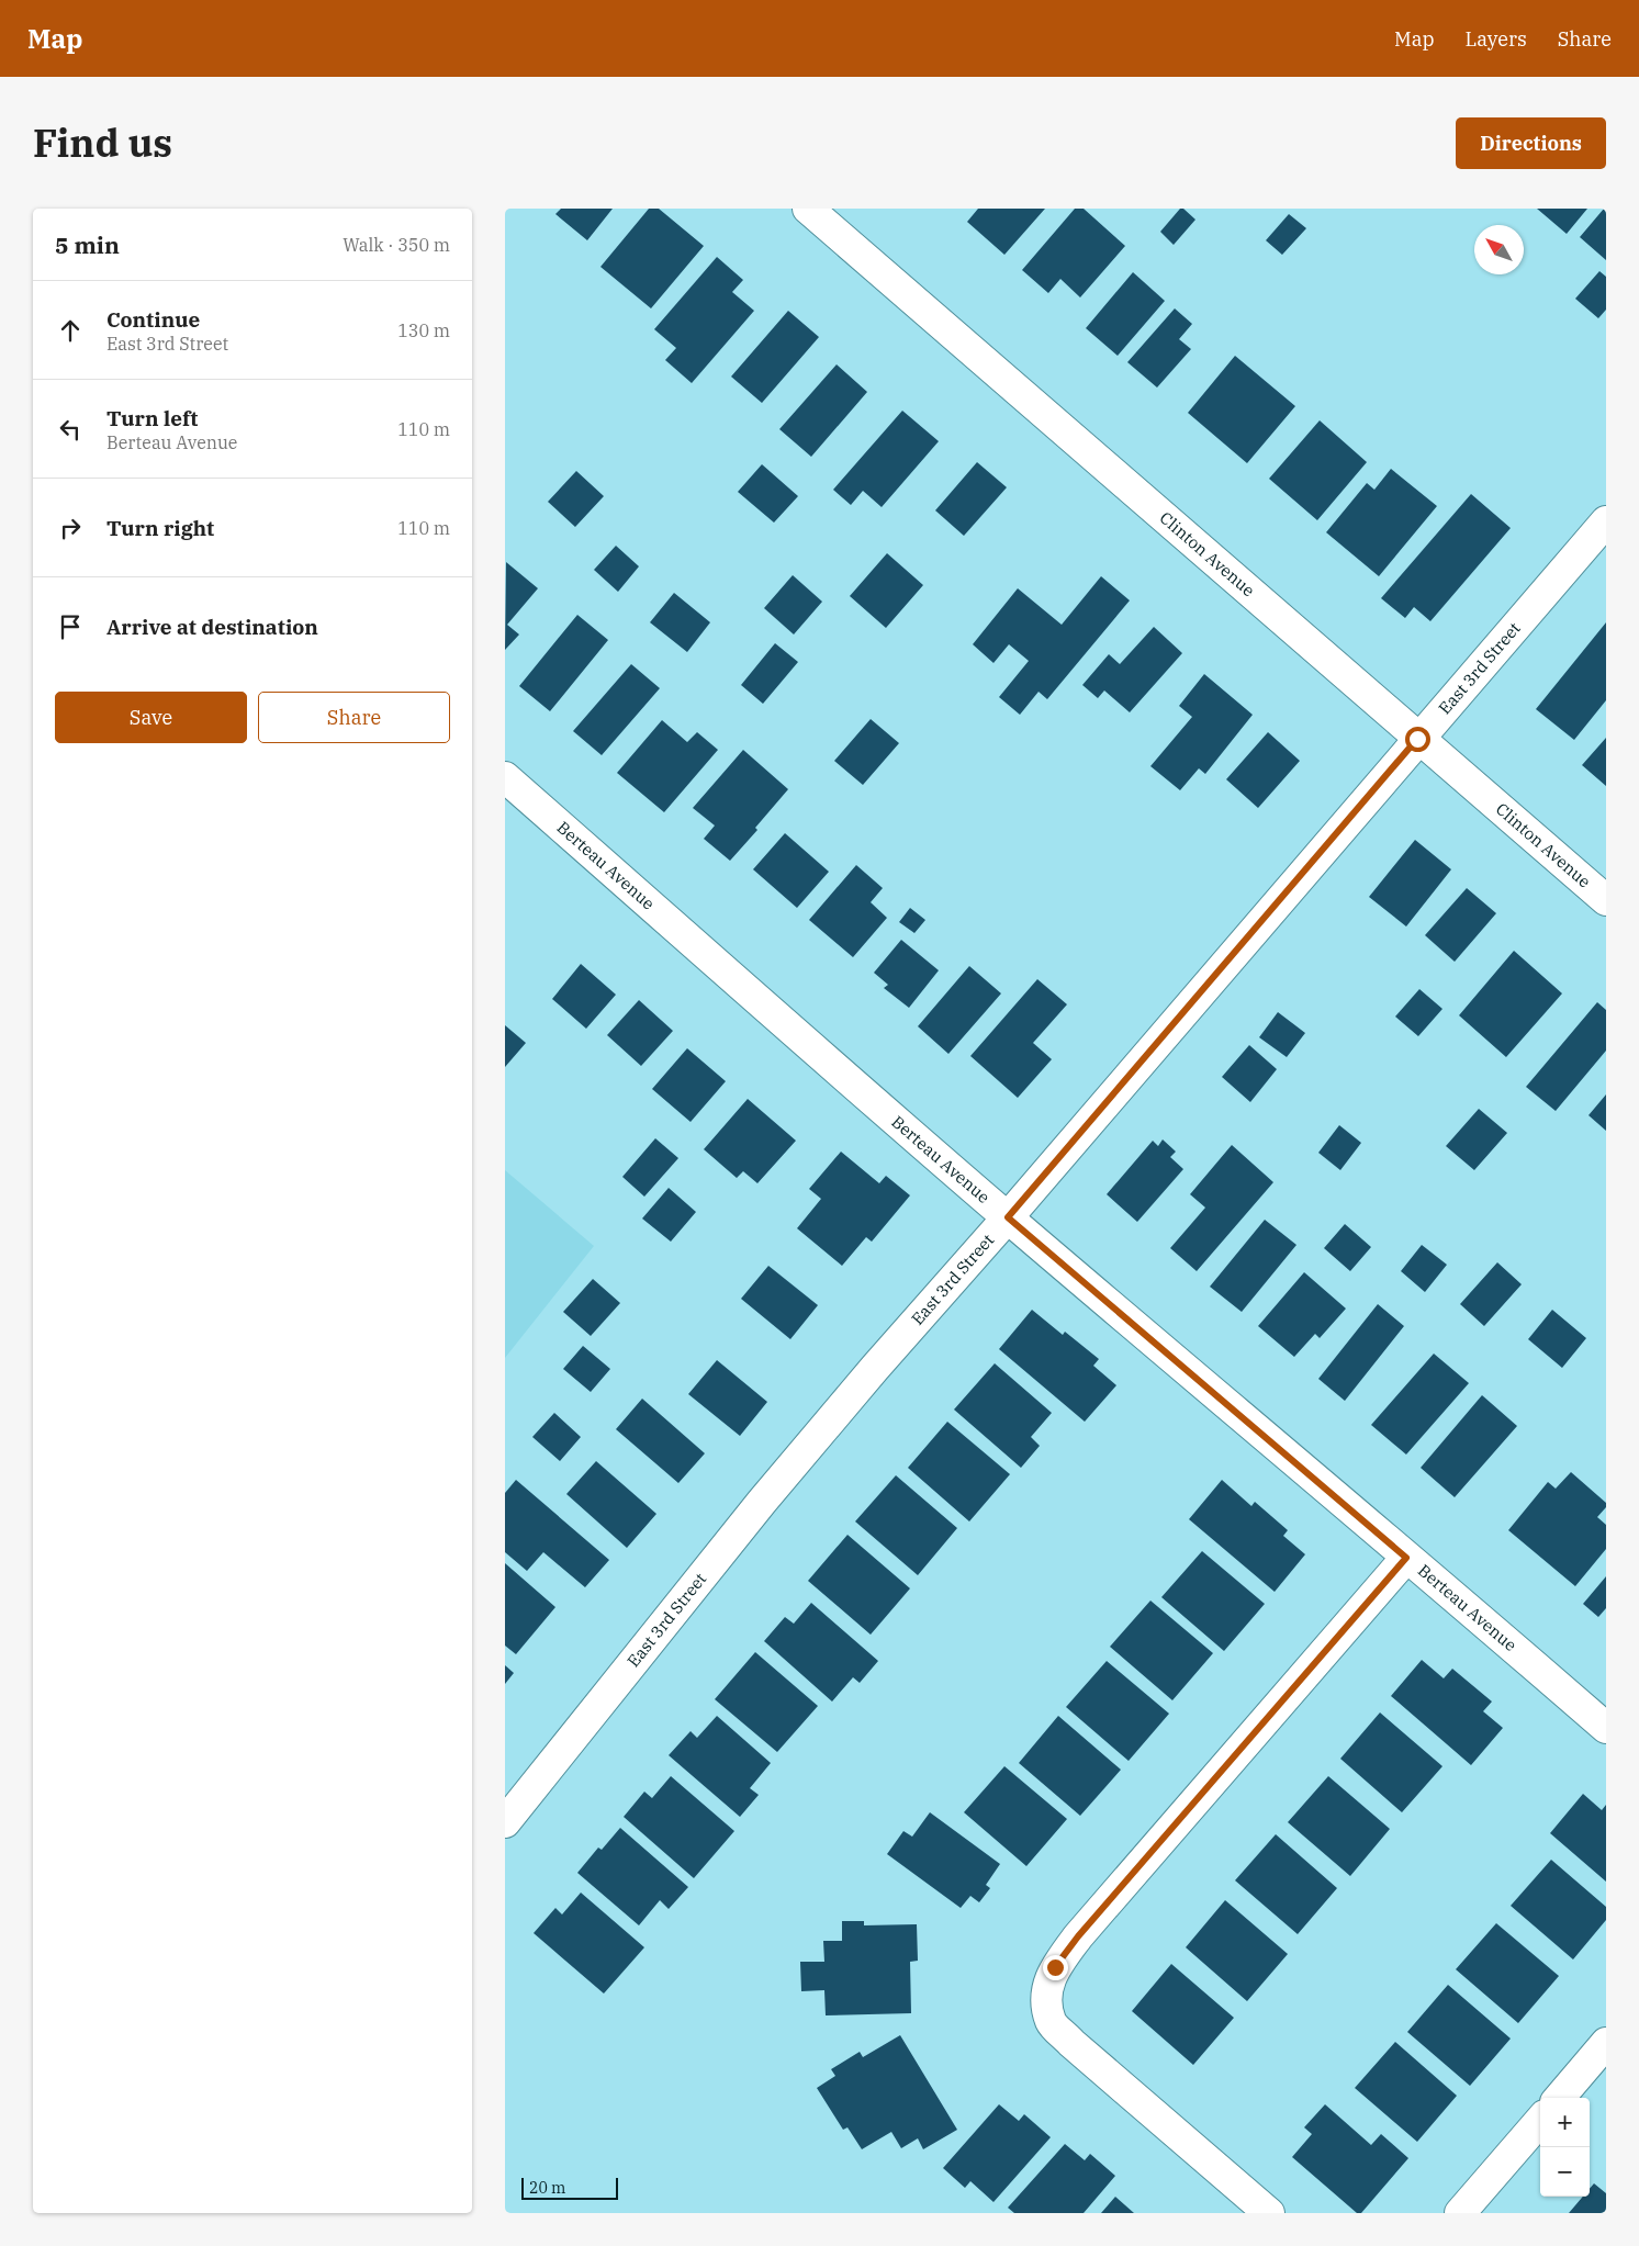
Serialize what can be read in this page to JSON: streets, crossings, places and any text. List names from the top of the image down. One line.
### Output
{"streets":{"street":["Clinton Avenue","East 3rd Street","Berteau Avenue"]},"crossings":[["Clinton Avenue","East 3rd Street"],["East 3rd Street","Berteau Avenue"]],"scale_bar":"20 m","north":"top left","page":{"header":"Map","nav":["Map","Layers","Share"],"title":"Find us","buttons":["Directions",["Save","Share"]],"heading":["5 min","Walk · 350 m"],"list":[["Continue","East 3rd Street","130 m"],["Turn left","Berteau Avenue","110 m"],["Turn right","110 m"],"Arrive at destination"],"map_buttons":["+","−"],"scale":"20 m"}}
